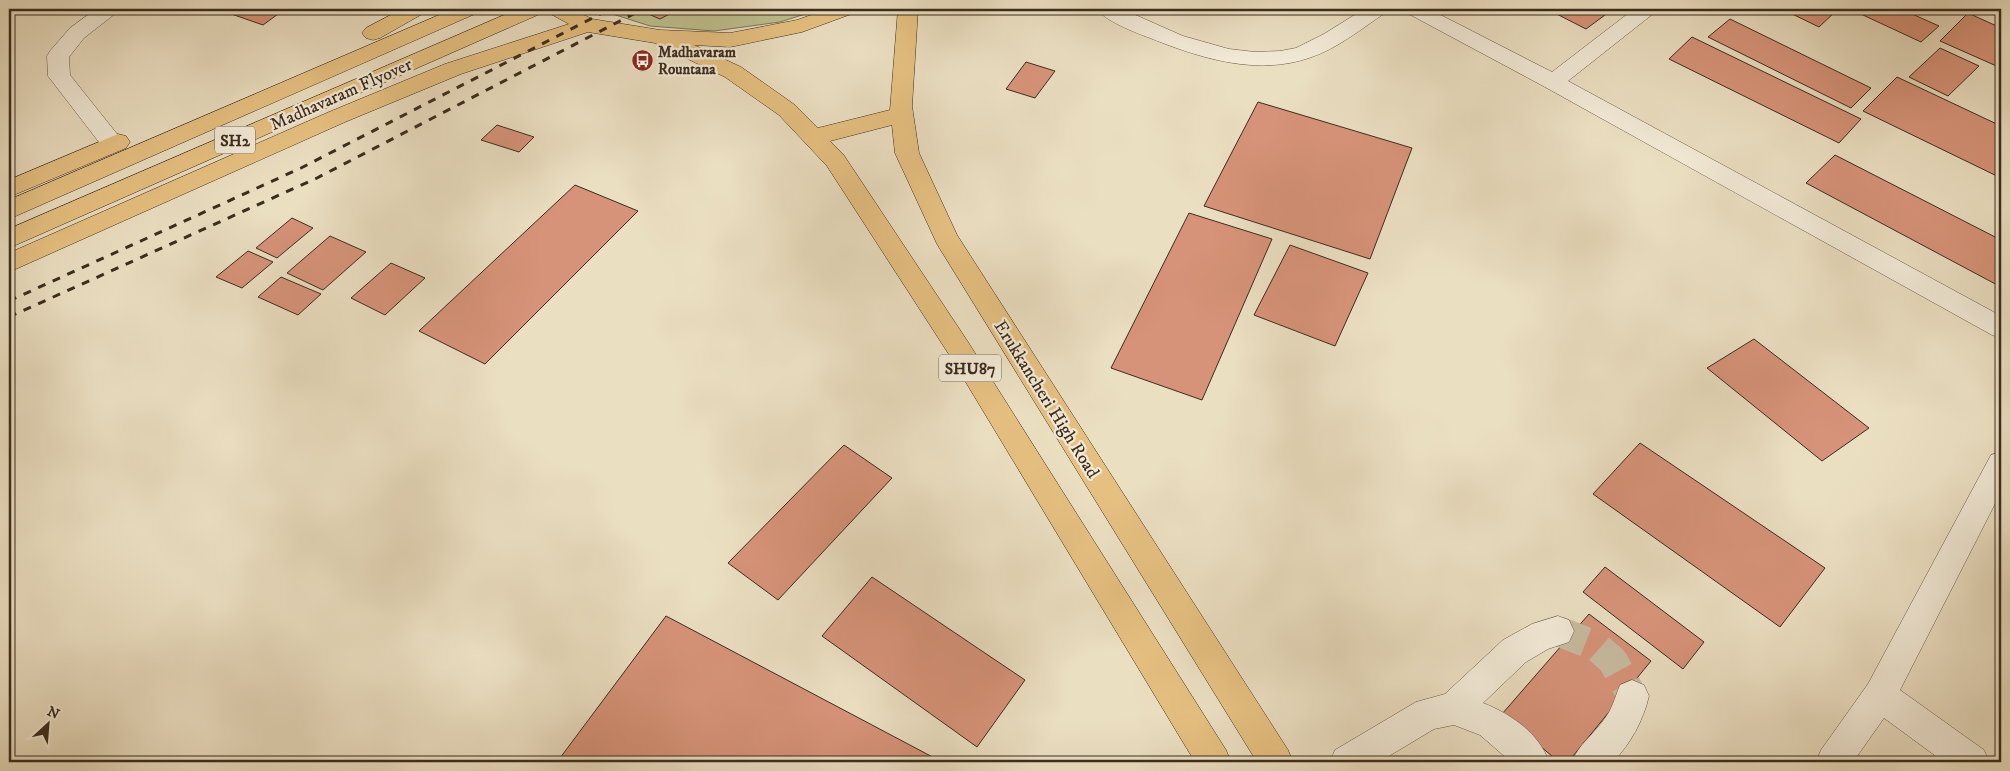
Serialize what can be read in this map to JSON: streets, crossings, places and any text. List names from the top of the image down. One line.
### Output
{"streets":{"main road":["Madhavaram Flyover","SH2","SHU87","Erukkancheri High Road"]},"places":{"bus stop":["Madhavaram Rountana"]},"north":"top right"}
